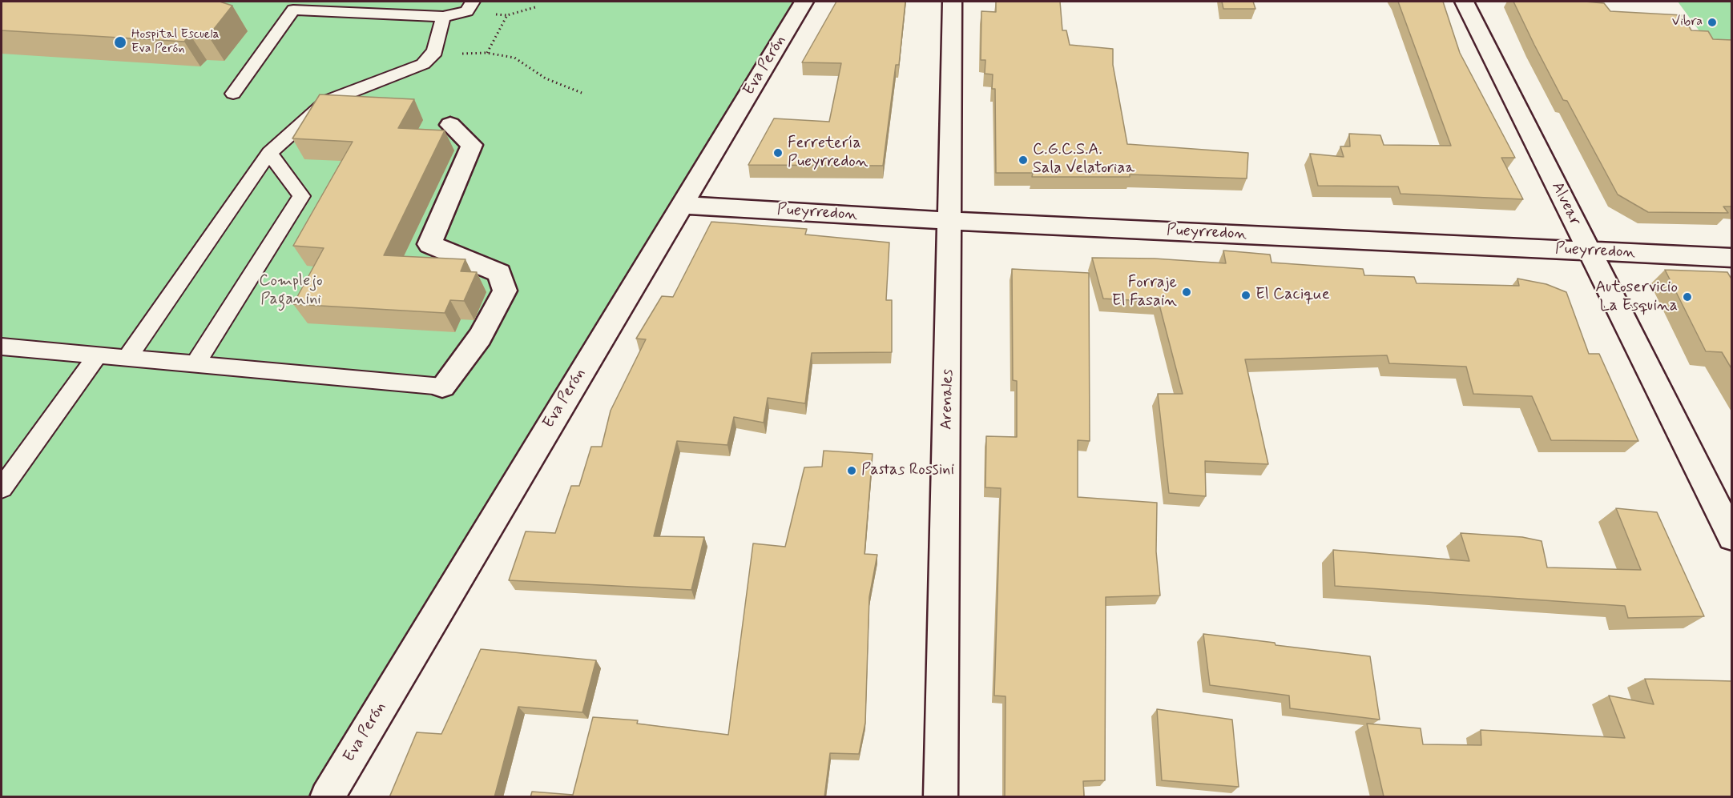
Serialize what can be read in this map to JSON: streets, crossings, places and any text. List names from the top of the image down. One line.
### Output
{"streets":{"street":["Eva Perón","Alvear","Pueyrredon","Arenales"]},"crossings":[["Eva Perón","Pueyrredon"],["Alvear","Pueyrredon"],["Pueyrredon","Arenales"]],"parks":["Complejo Paganini"],"places":["Vibra","Hospital Escuela Eva Perón","Ferretería Pueyrredon","C.G.C.S.A. Sala Velatoriaa","Forraje El Fasain","El Cacique","Autoservicio La Esquina","Pastas Rossini"]}
